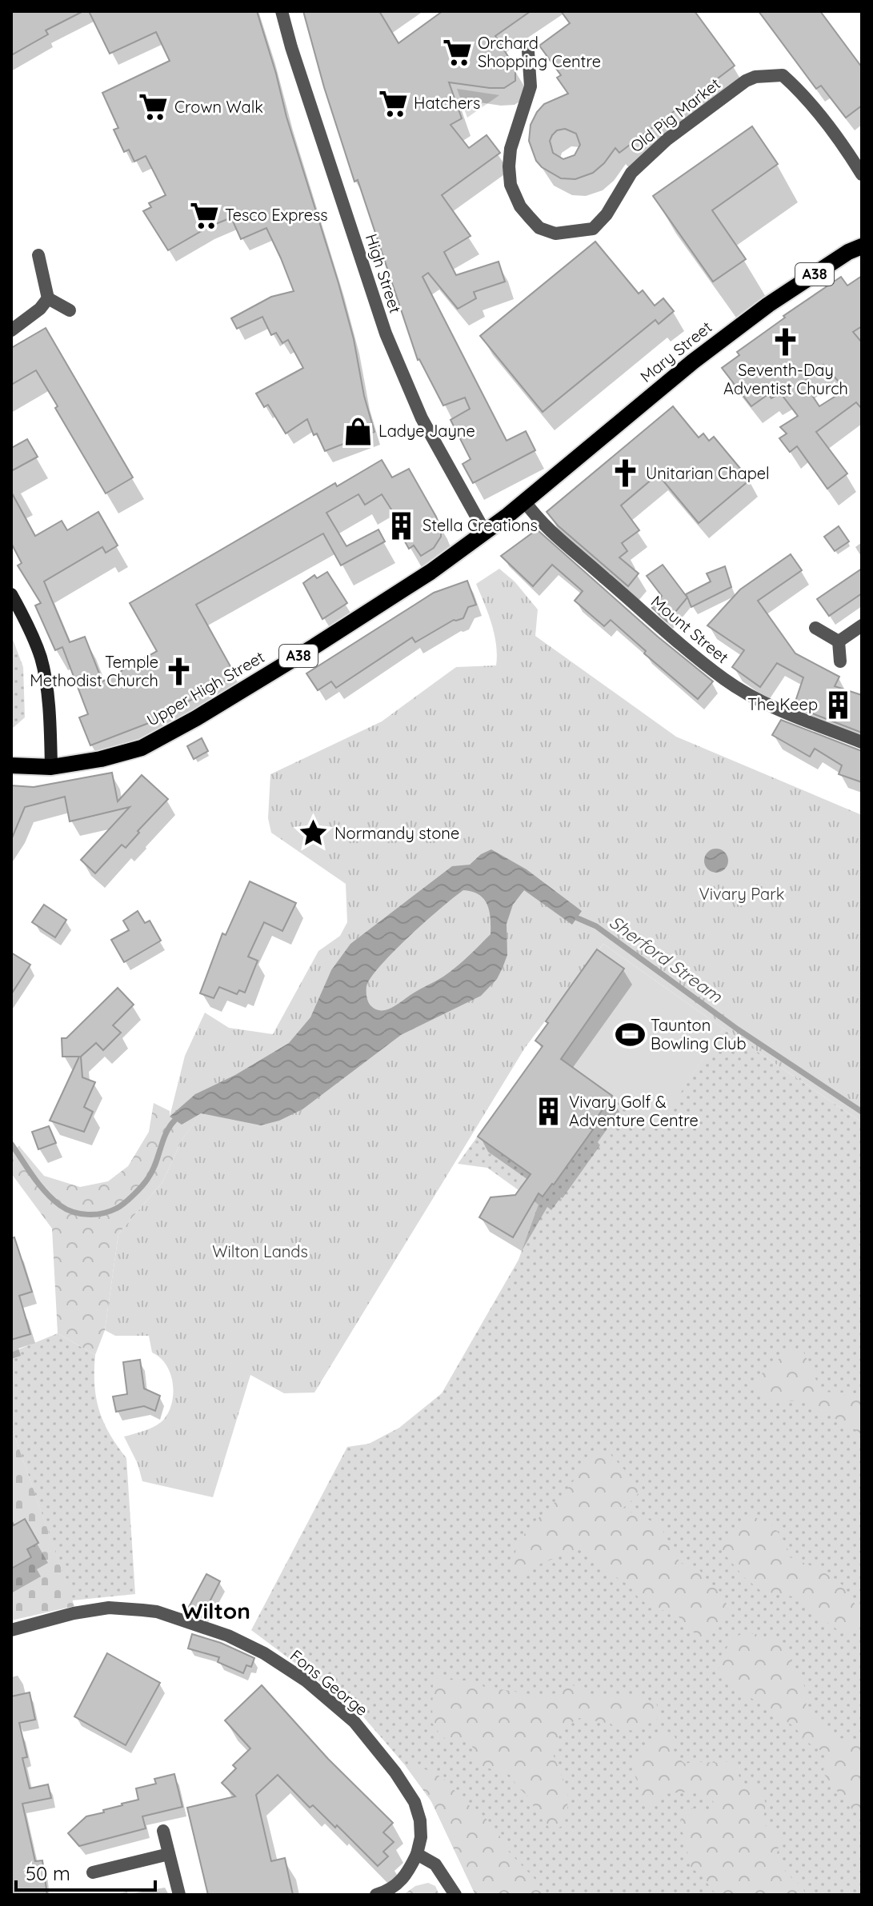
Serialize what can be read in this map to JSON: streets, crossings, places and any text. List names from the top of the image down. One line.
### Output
{"streets":{"main road":["A38","Mary Street","Upper High Street"],"street":["Old Pig Market","High Street","Mount Street","Fons George"]},"crossings":[["High Street","Upper High Street"],["Mary Street","Mount Street"],["Mary Street","Upper High Street"],["Mount Street","Upper High Street"]],"districts":["Wilton"],"water":["Sherford Stream"],"parks":["Vivary Park","Wilton Lands"],"places":{"supermarket":["Orchard Shopping Centre","Hatchers","Crown Walk","Tesco Express"],"church":["Seventh-Day Adventist Church","Unitarian Chapel","Temple Methodist Church"],"shop":["Ladye Jayne"],"building":["Stella Creations","The Keep","Vivary Golf & Adventure Centre"],"place":["Normandy stone"],"sports":["Taunton Bowling Club"]},"scale_bar":"50 m"}
